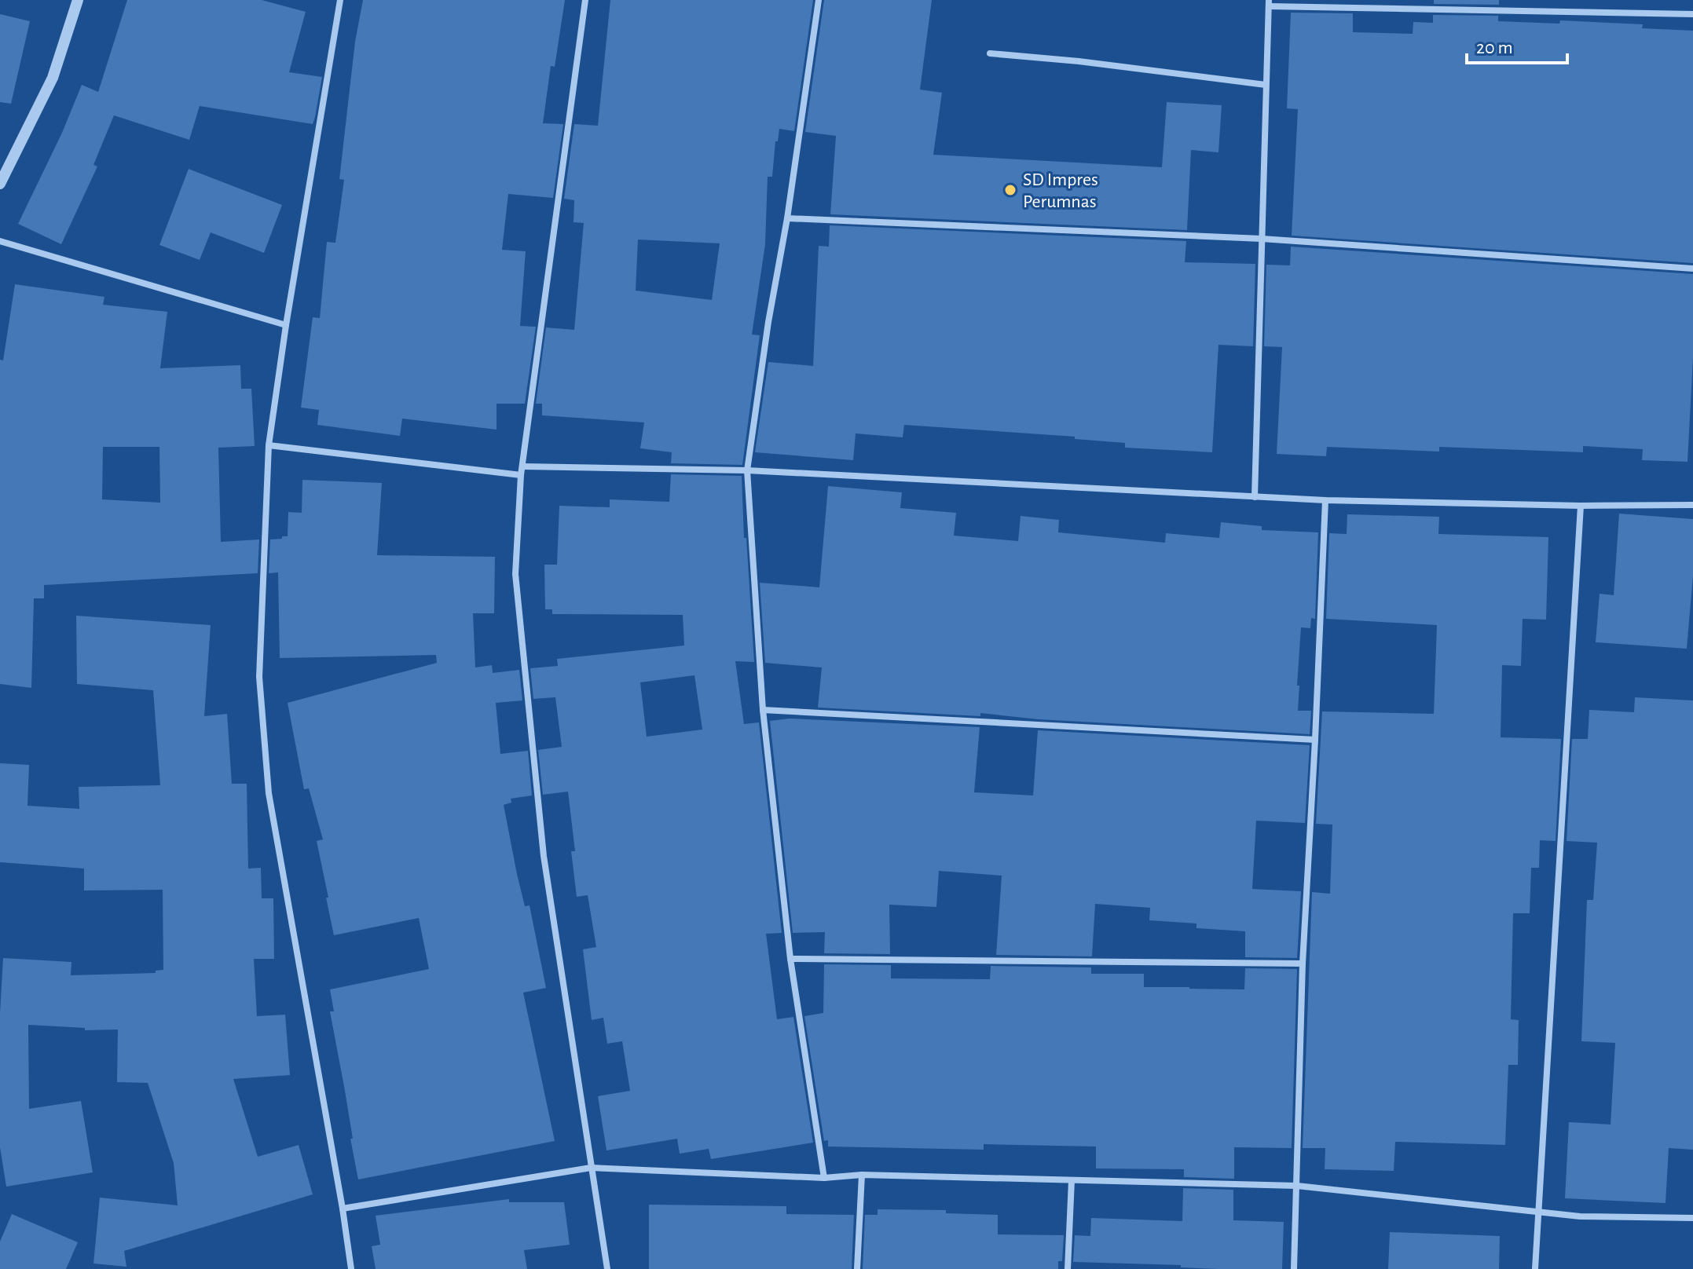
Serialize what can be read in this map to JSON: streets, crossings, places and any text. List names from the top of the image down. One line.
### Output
{"places":["SD Impres Perumnas"],"scale_bar":"20 m"}
